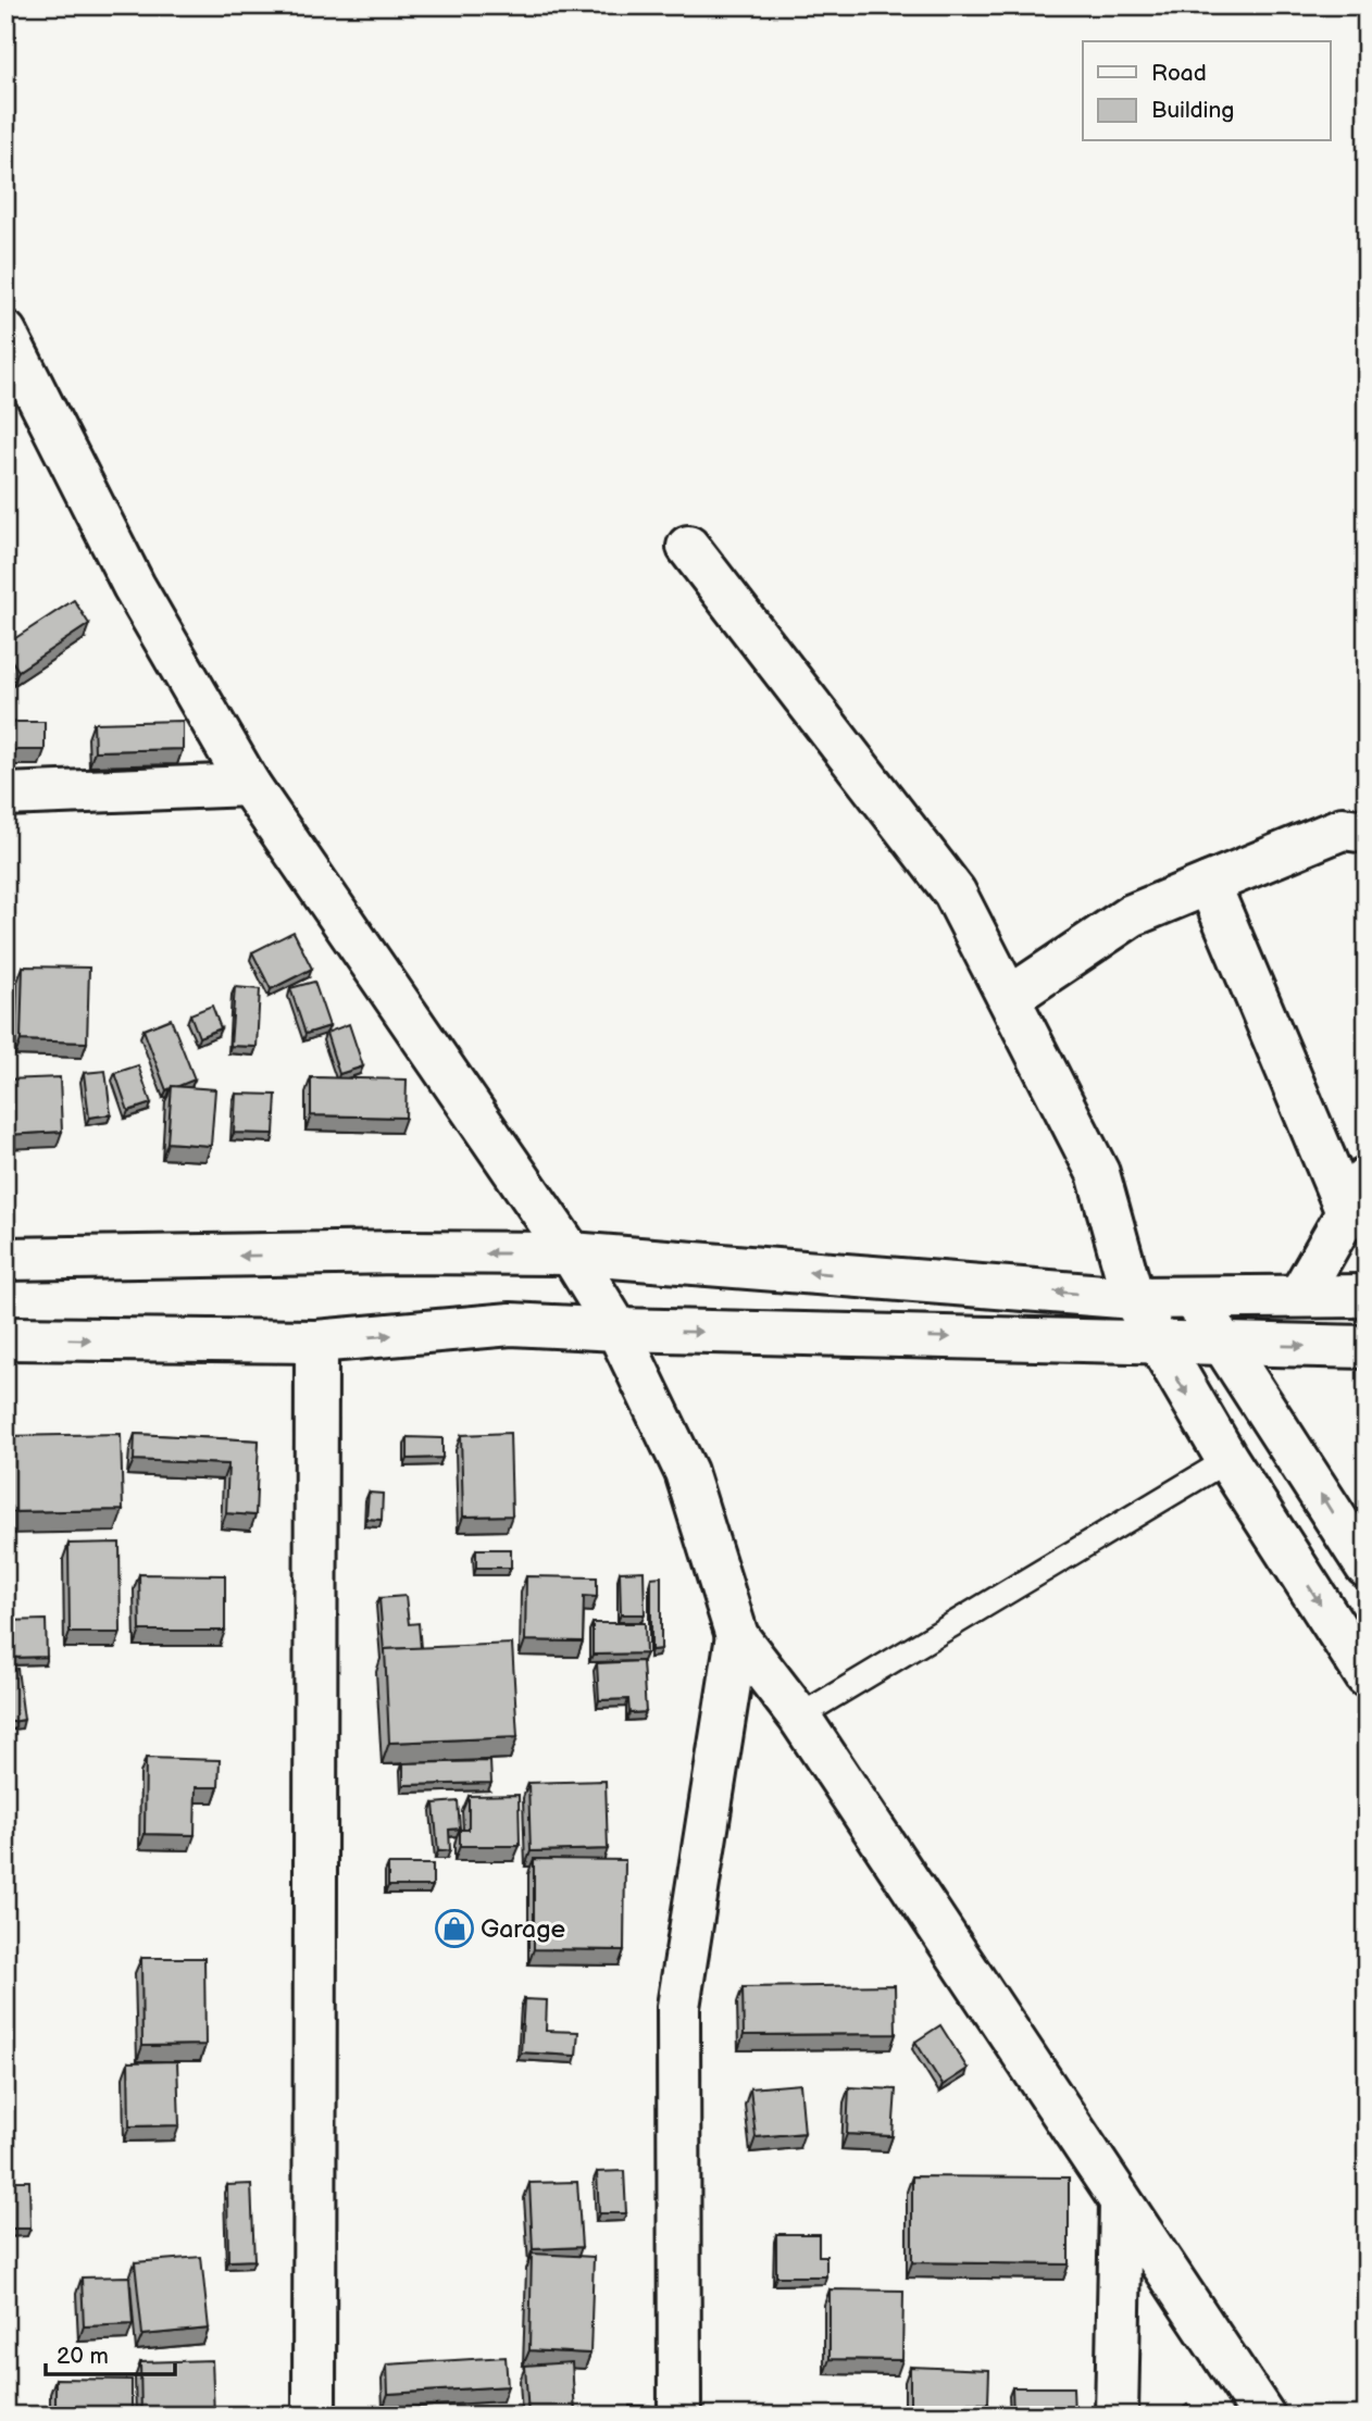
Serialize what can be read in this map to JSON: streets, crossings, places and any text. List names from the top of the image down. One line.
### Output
{"places":{"shop":["Garage"]},"legend":["Road","Building"],"scale_bar":"20 m"}
